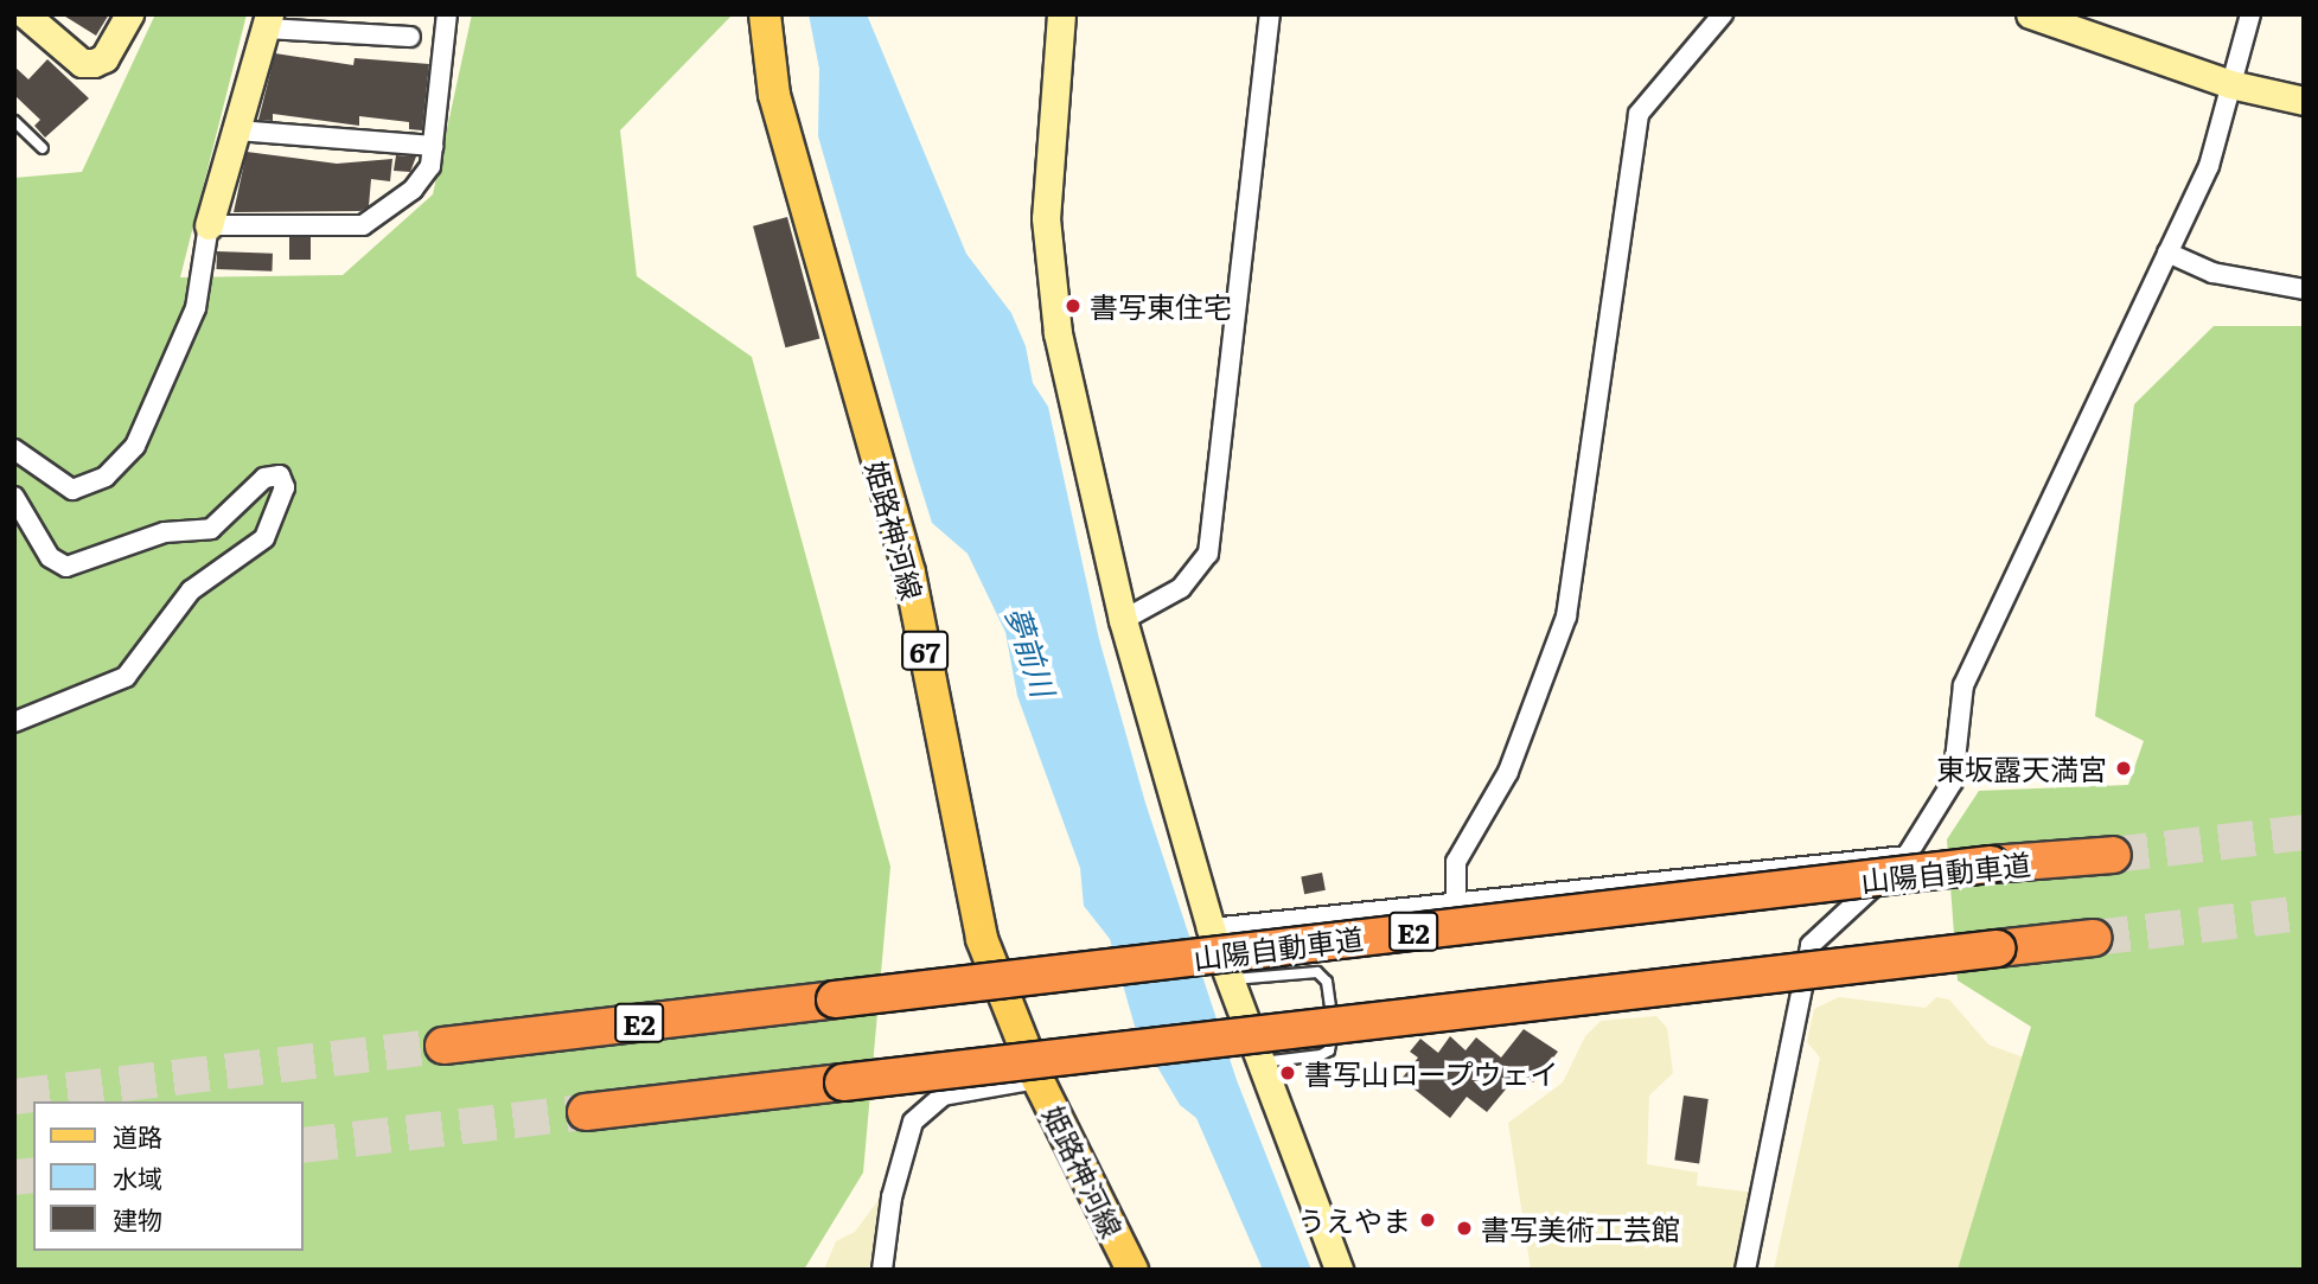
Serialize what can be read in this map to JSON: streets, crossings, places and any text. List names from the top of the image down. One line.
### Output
{"streets":{"highway":["山陽自動車道","E2"],"main road":["姫路神河線","67"]},"water":["夢前川"],"places":["書写東住宅","東坂露天満宮","書写山ロープウェイ","うえやま","書写美術工芸館"],"legend":["道路","水域","建物"]}
